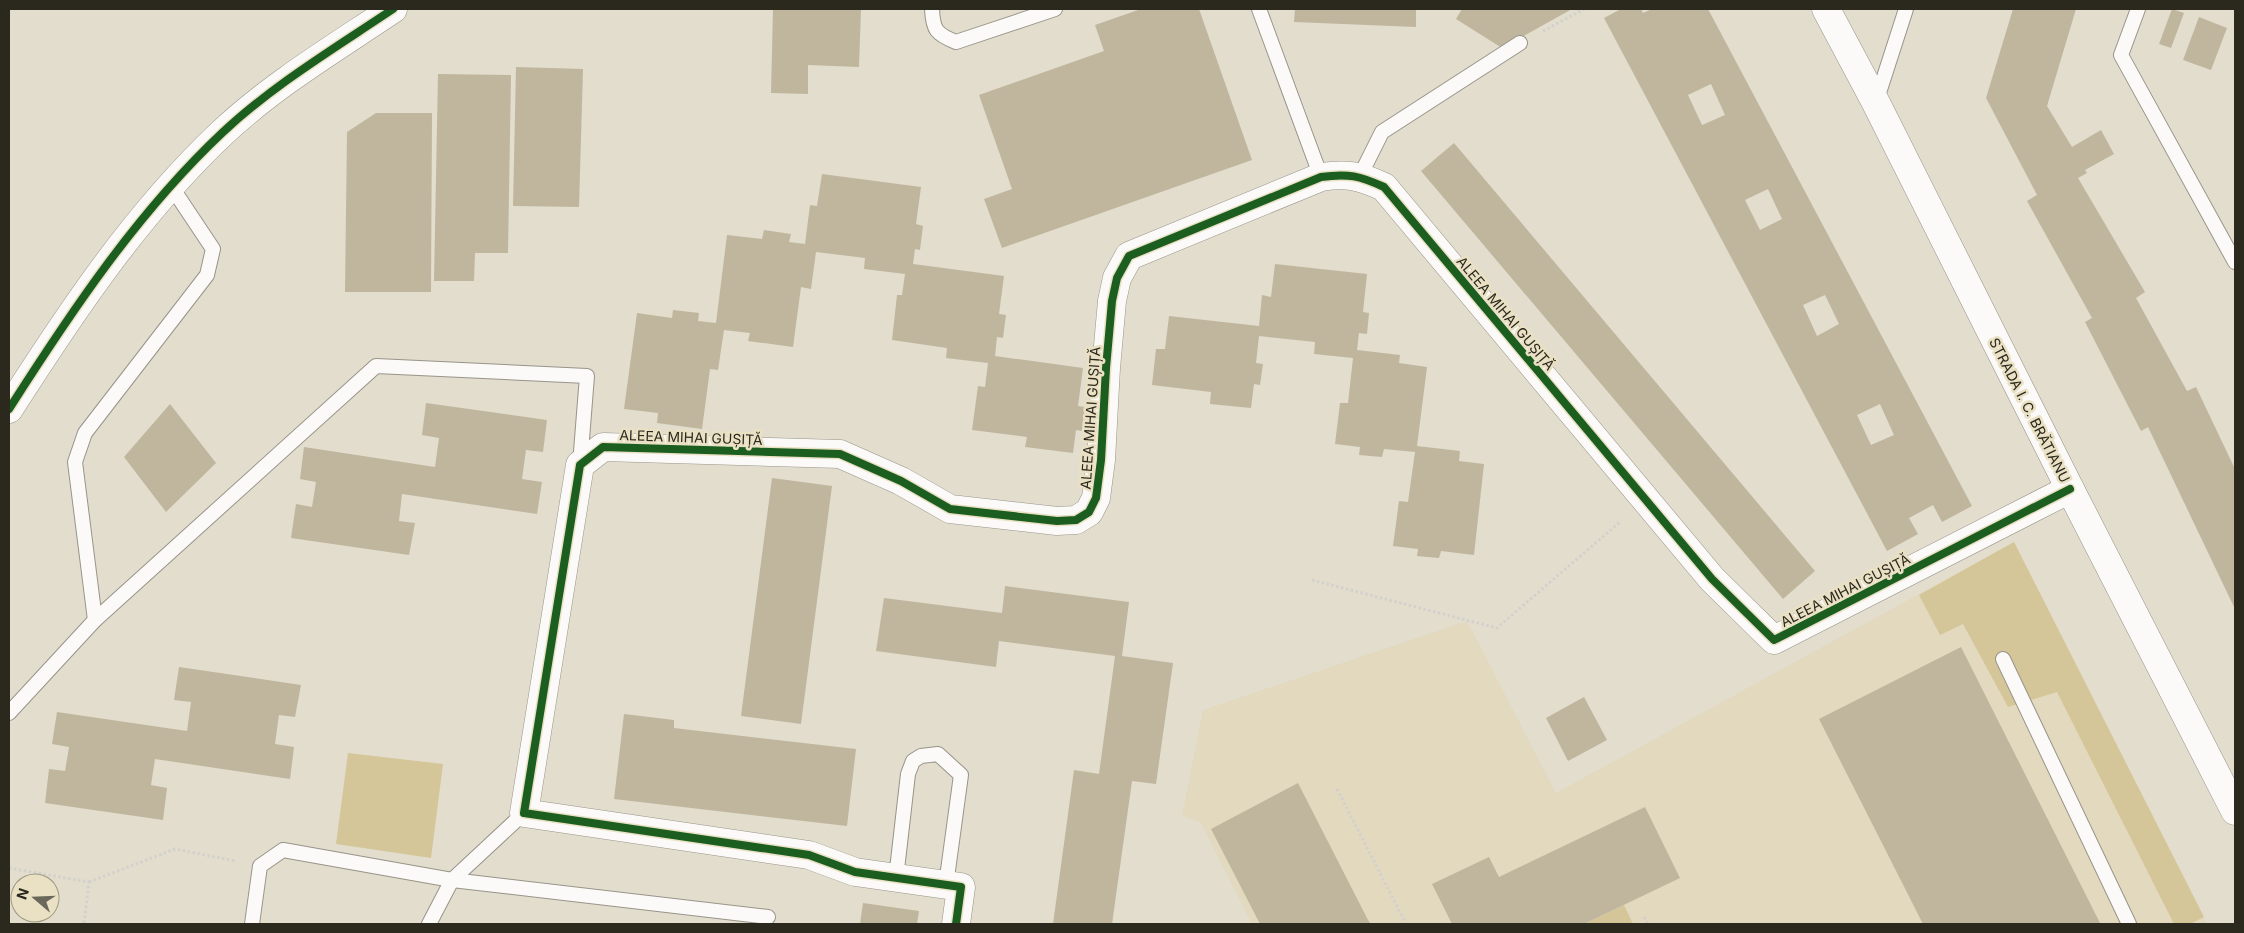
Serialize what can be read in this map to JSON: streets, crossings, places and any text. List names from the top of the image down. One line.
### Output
{"streets":{"street":["ALEEA MIHAI GUȘIȚĂ","STRADA I. C. BRĂTIANU"]},"crossings":[["ALEEA MIHAI GUȘIȚĂ","STRADA I. C. BRĂTIANU"]],"north":"left"}
